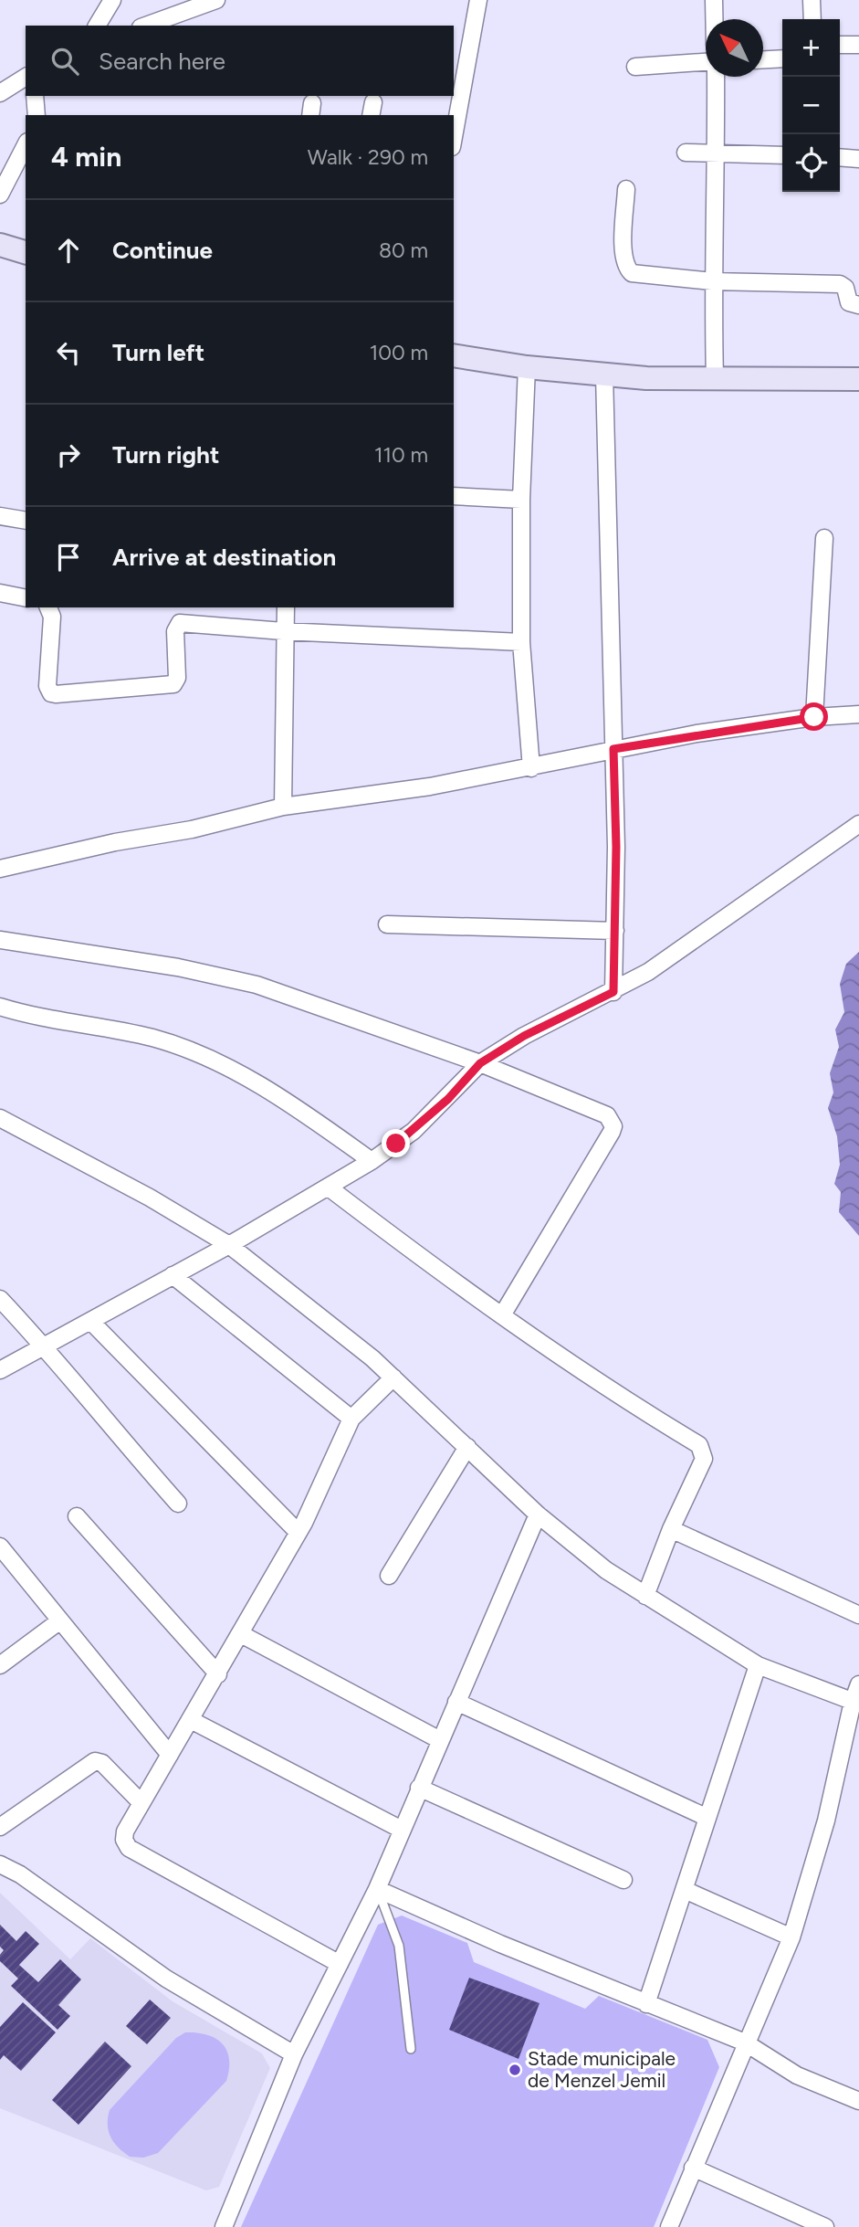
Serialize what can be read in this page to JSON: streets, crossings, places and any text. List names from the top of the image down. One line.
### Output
{"places":["Stade municipale de Menzel Jemil"],"north":"top left","page":{"map_buttons":["+","−"],"search":"Search here","heading":["4 min","Walk · 290 m"],"list":[["Continue","80 m"],["Turn left","100 m"],["Turn right","110 m"],"Arrive at destination"]}}
